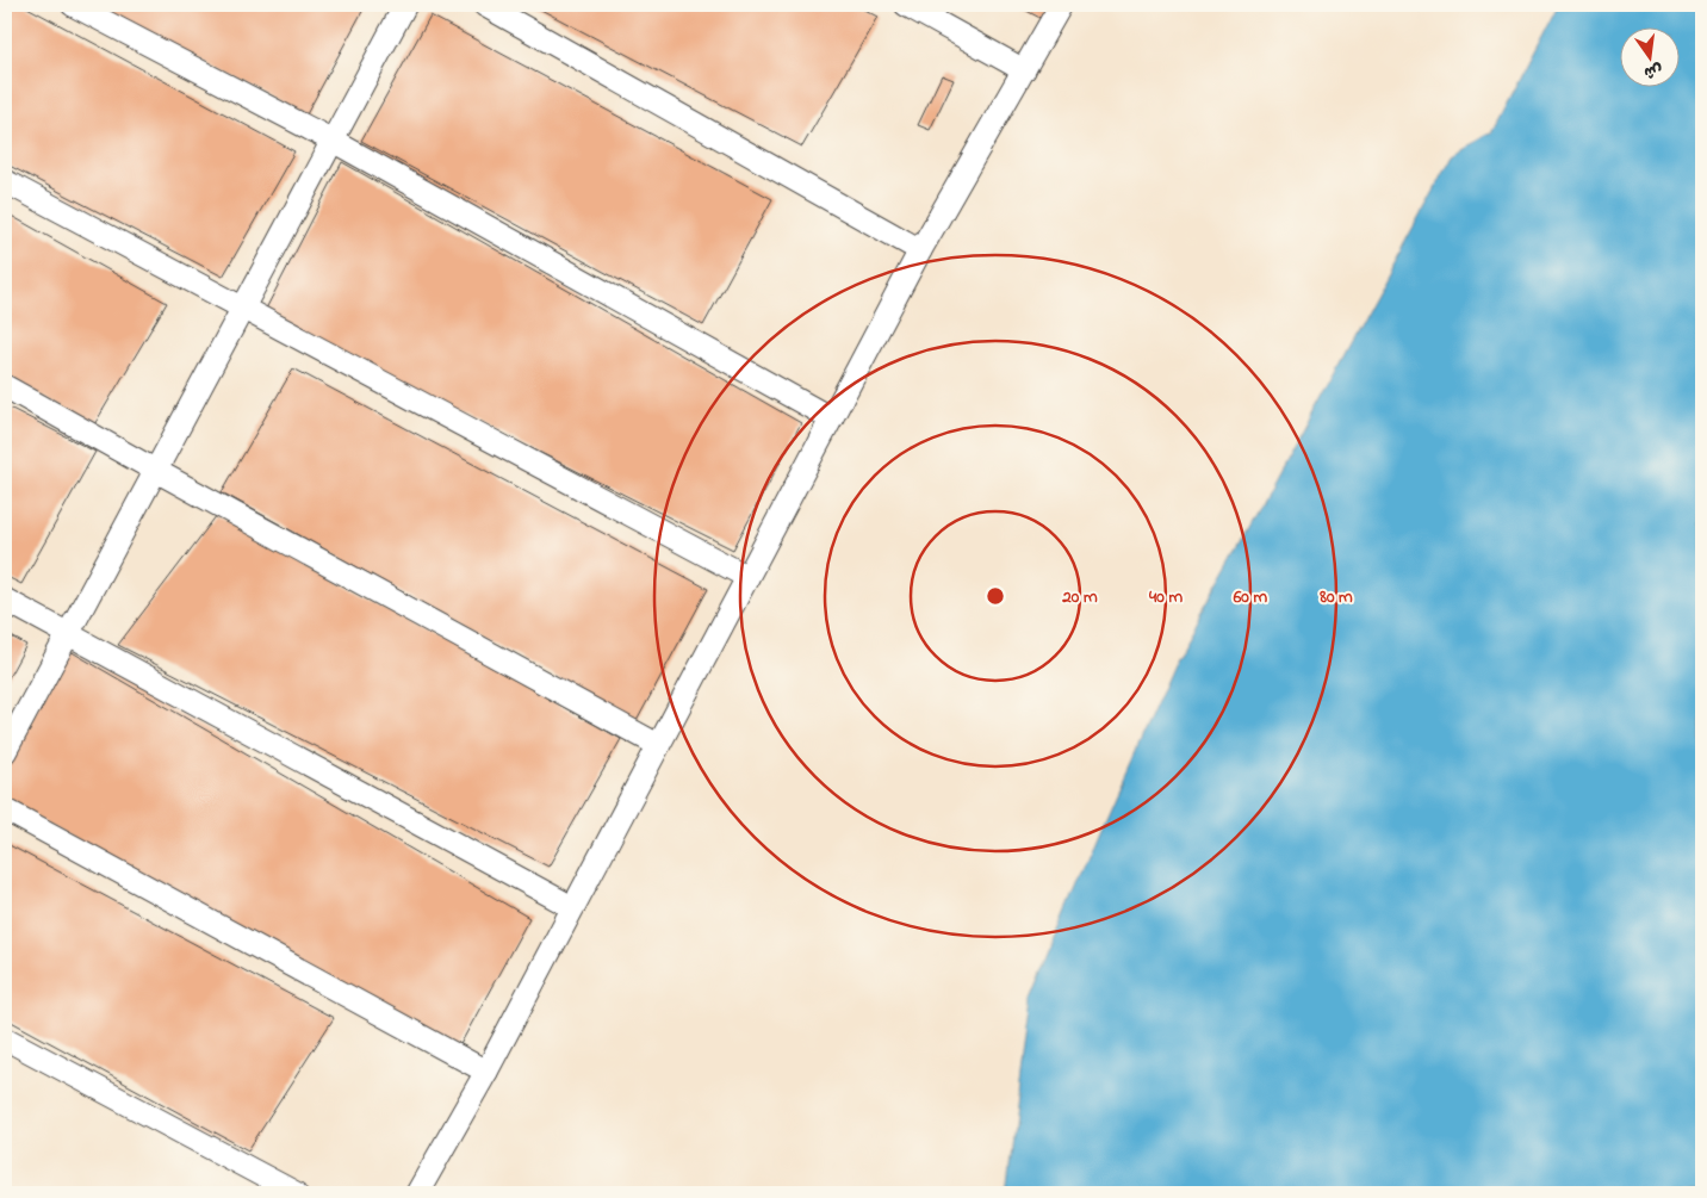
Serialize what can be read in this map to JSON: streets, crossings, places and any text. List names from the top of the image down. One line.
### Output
{"north":"bottom","rings":["20 m","40 m","60 m","80 m"]}
